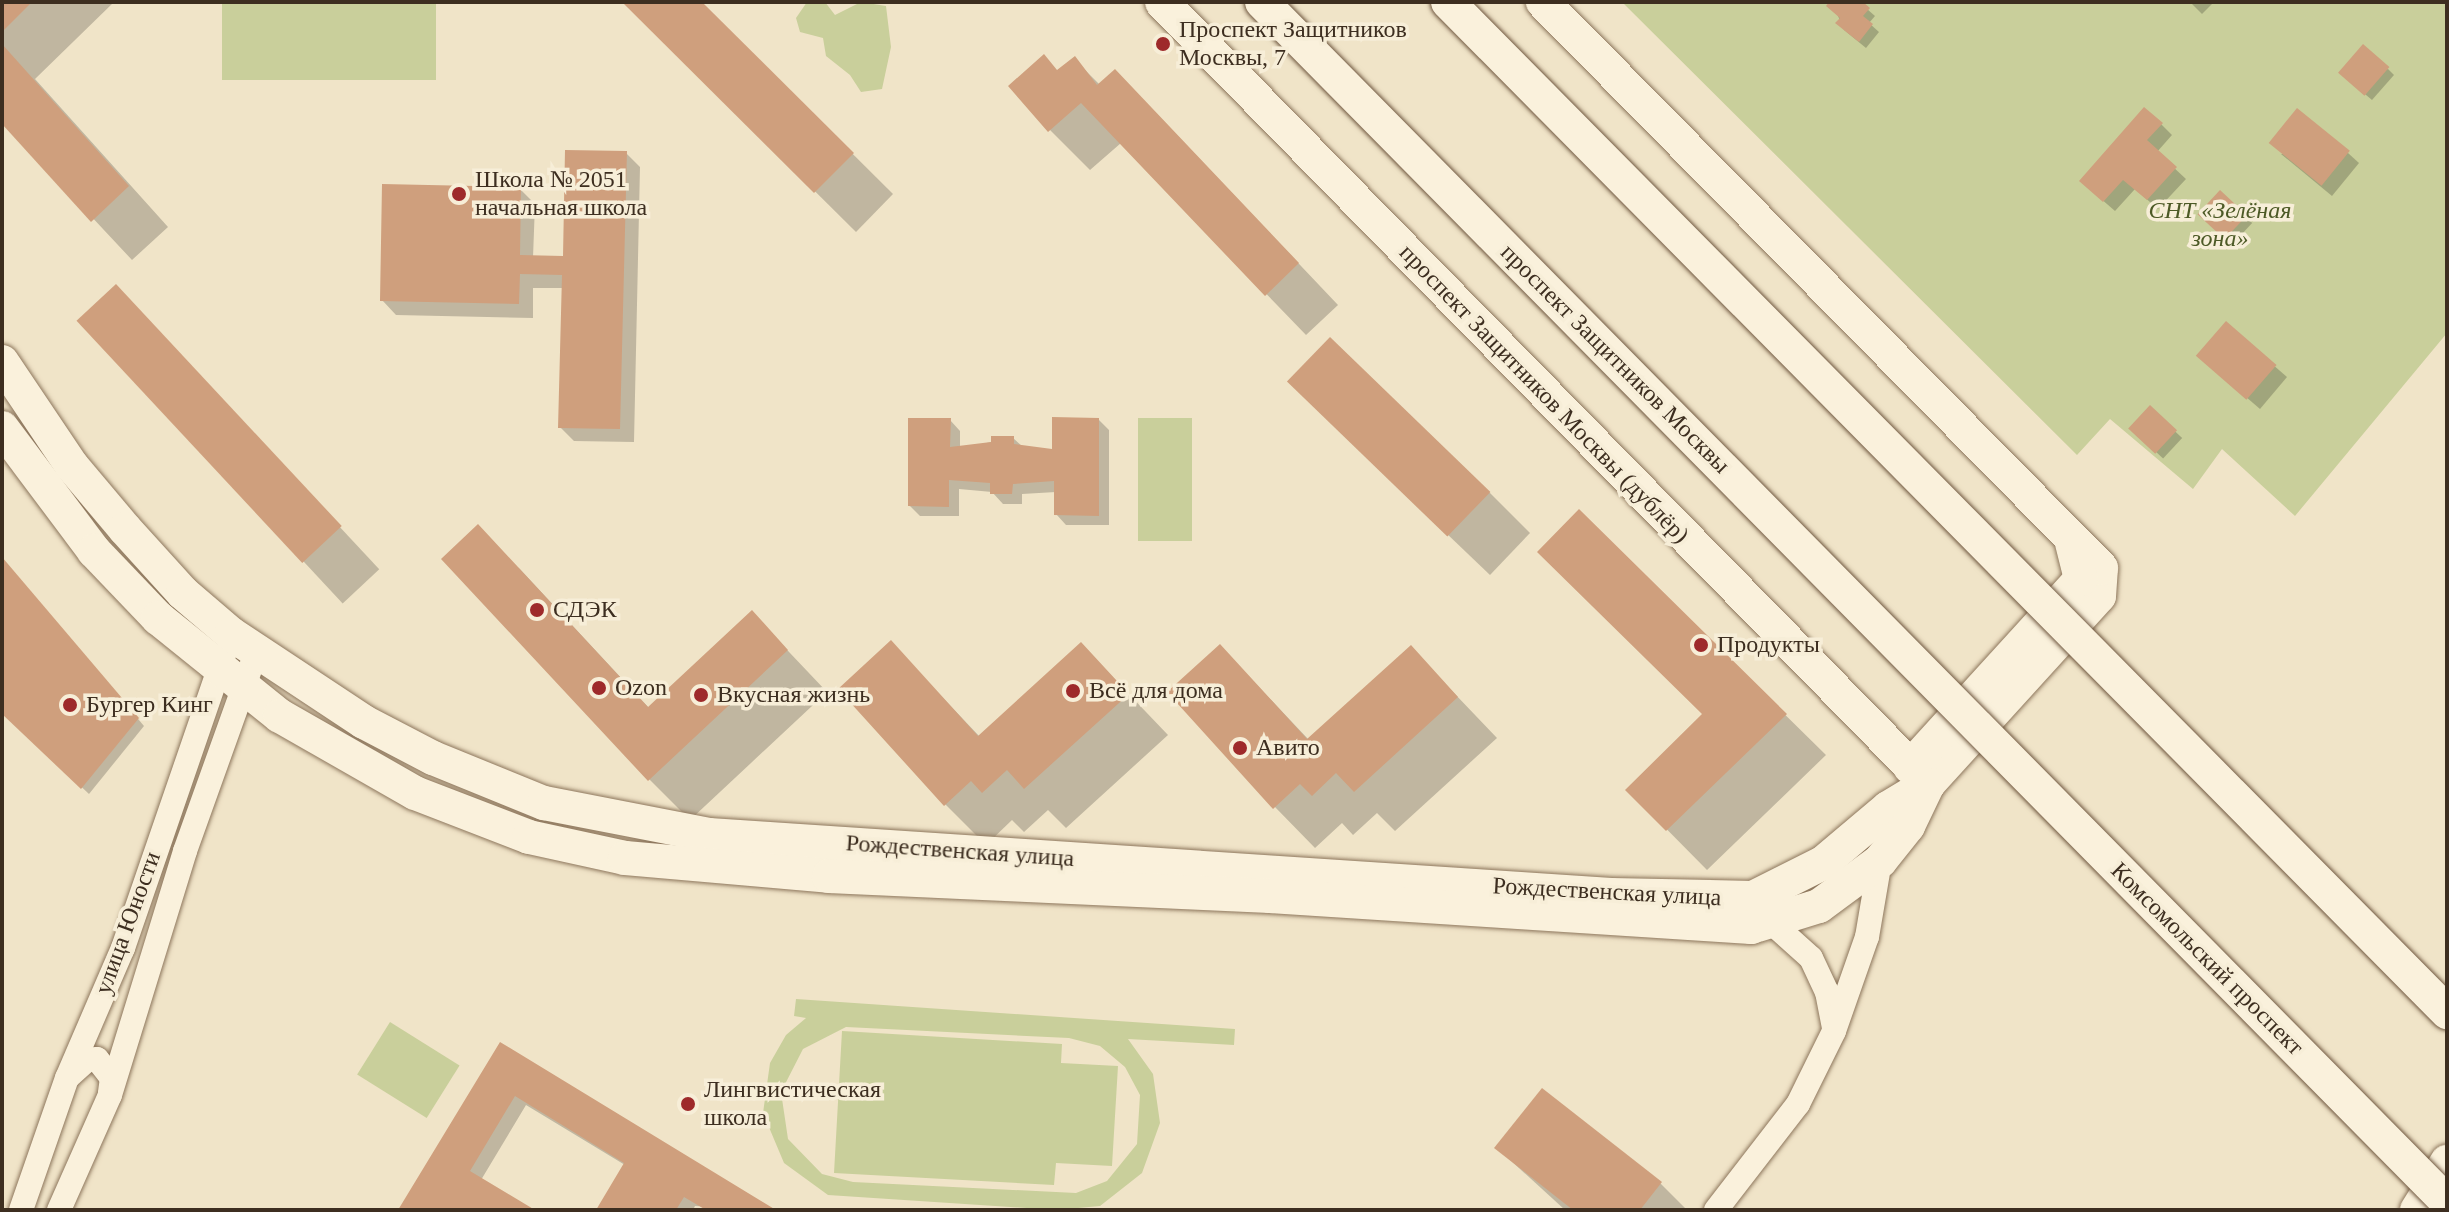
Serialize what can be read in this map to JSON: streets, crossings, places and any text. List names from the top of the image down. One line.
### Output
{"streets":{"street":["проспект Защитников Москвы","проспект Защитников Москвы (дублёр)","Рождественская улица","улица Юности","Комсомольский проспект"]},"crossings":[["проспект Защитников Москвы","Комсомольский проспект"],["проспект Защитников Москвы (дублёр)","Рождественская улица"],["Рождественская улица","улица Юности"]],"parks":["СНТ «Зелёная зона»"],"places":["Проспект Защитников Москвы, 7","Школа № 2051 начальная школа","СДЭК","Продукты","Ozon","Всё для дома","Вкусная жизнь","Бургер Кинг","Авито","Лингвистическая школа"]}
